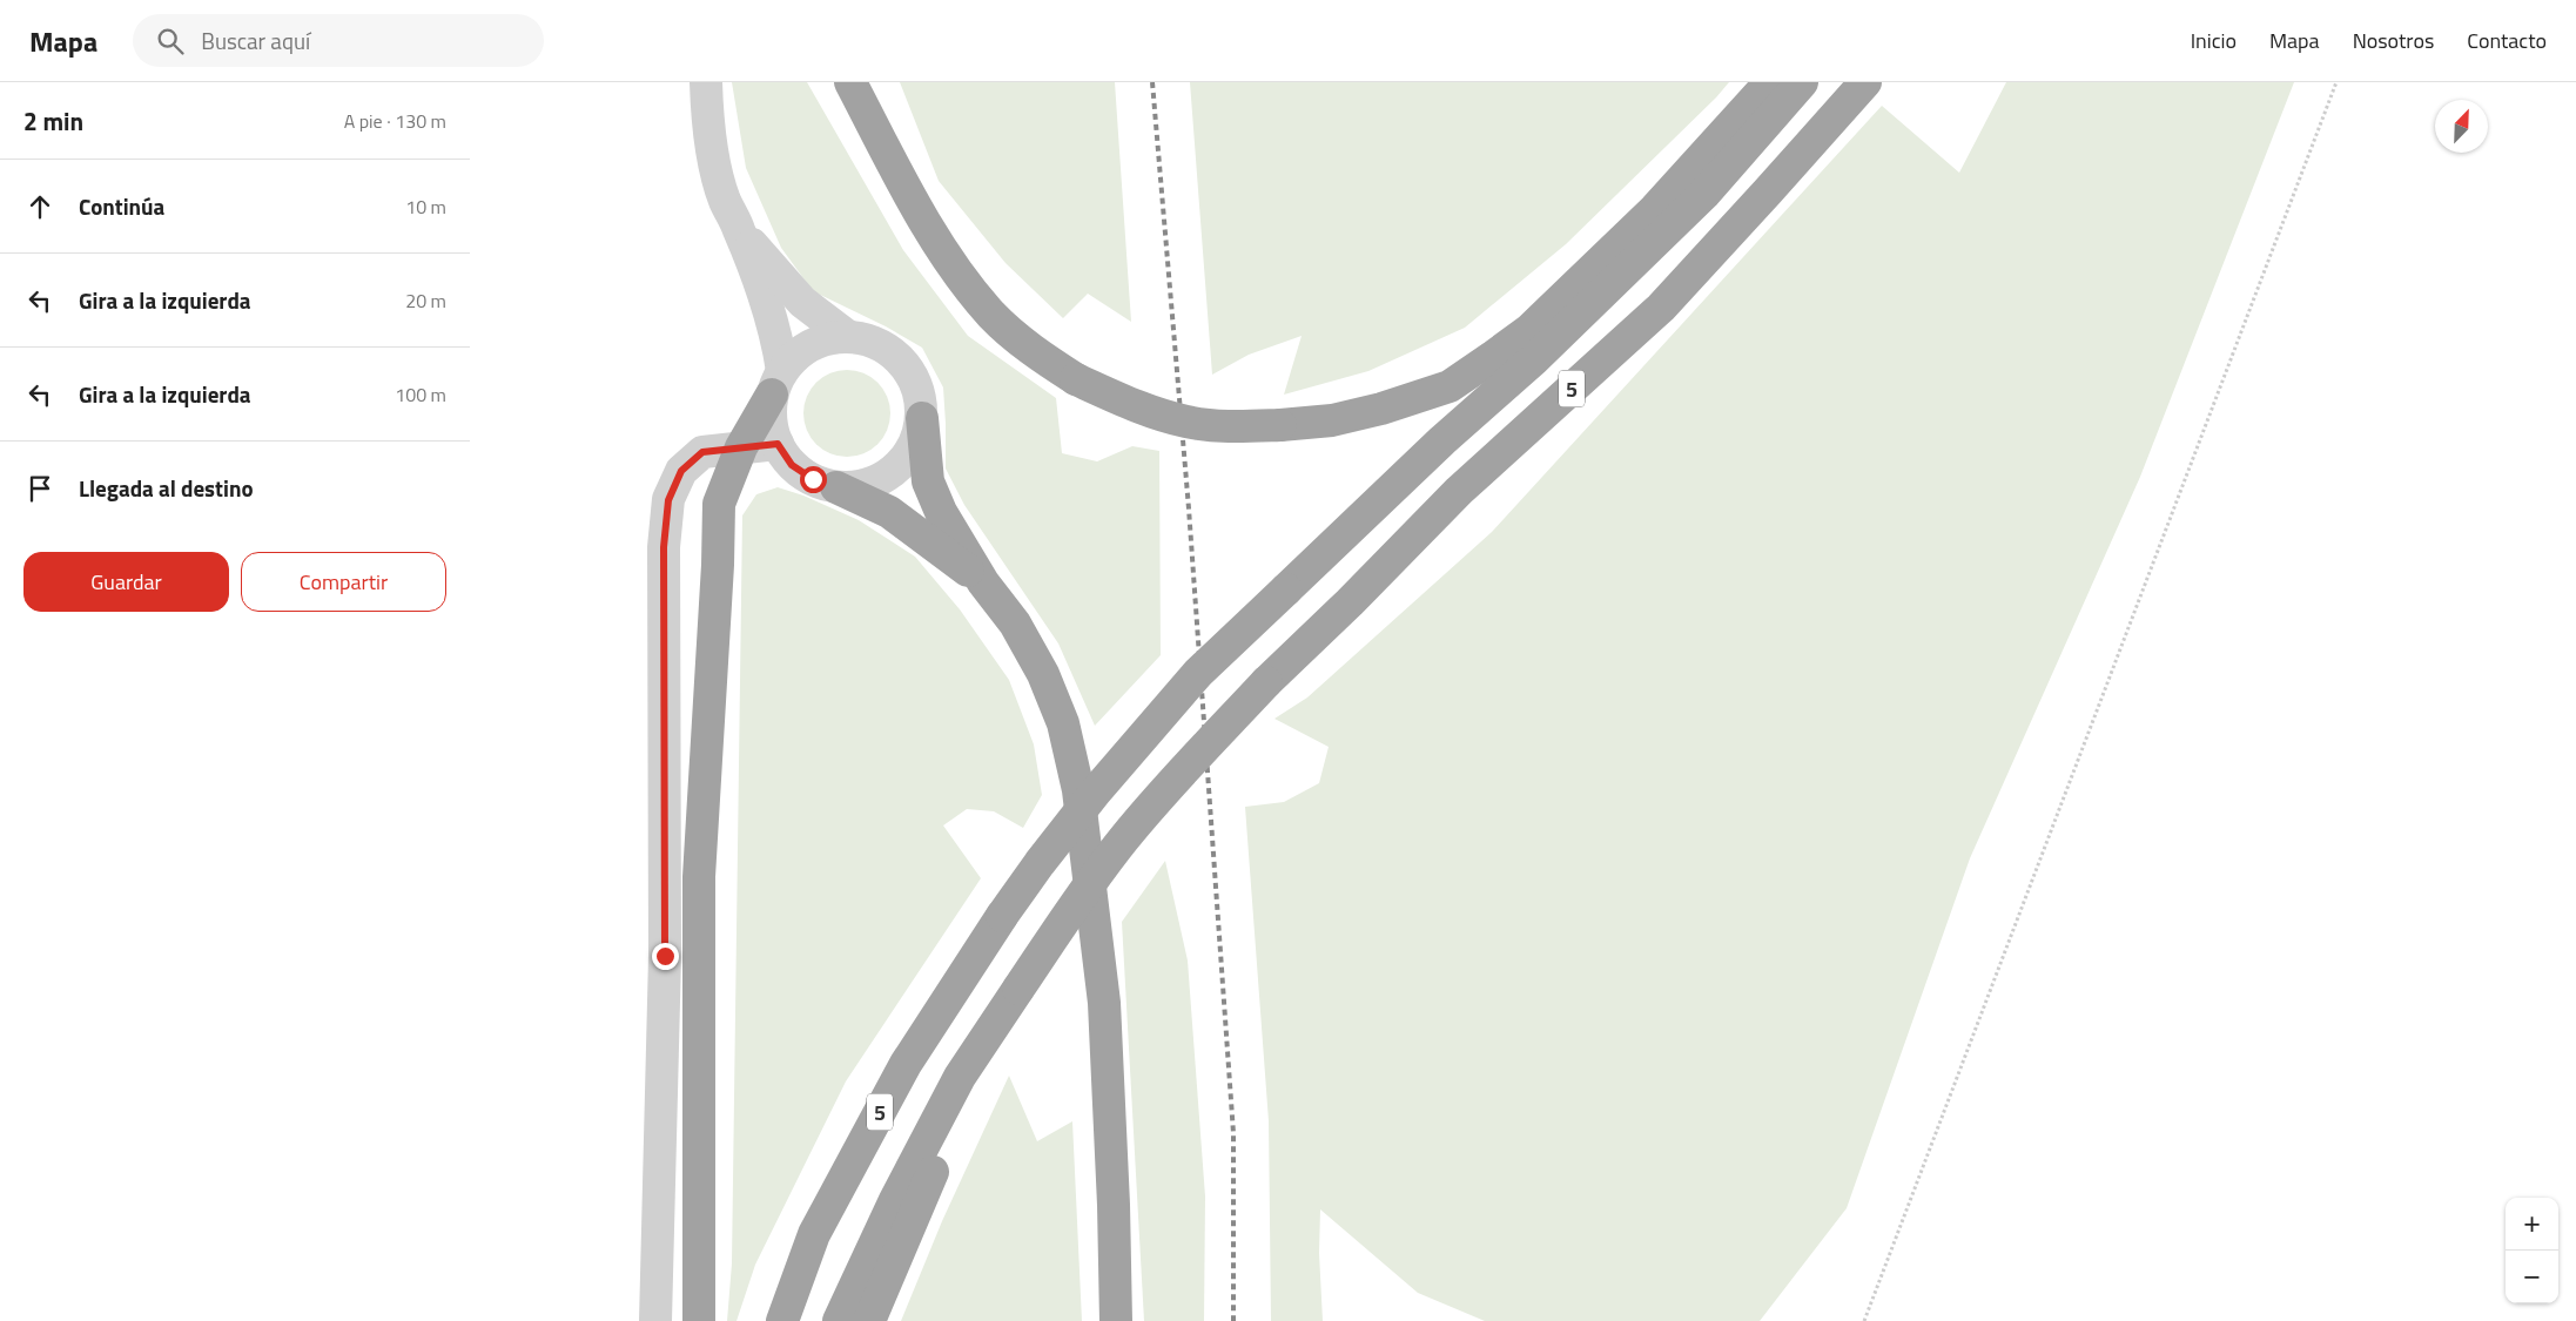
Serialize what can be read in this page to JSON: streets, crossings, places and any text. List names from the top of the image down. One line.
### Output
{"streets":{"highway":["5"]},"north":"top right","page":{"header":"Mapa","search":"Buscar aquí","nav":["Inicio","Mapa","Nosotros","Contacto"],"heading":["2 min","A pie · 130 m"],"list":[["Continúa","10 m"],["Gira a la izquierda","20 m"],["Gira a la izquierda","100 m"],"Llegada al destino"],"buttons":["Guardar","Compartir"],"map_buttons":["+","−"]}}
